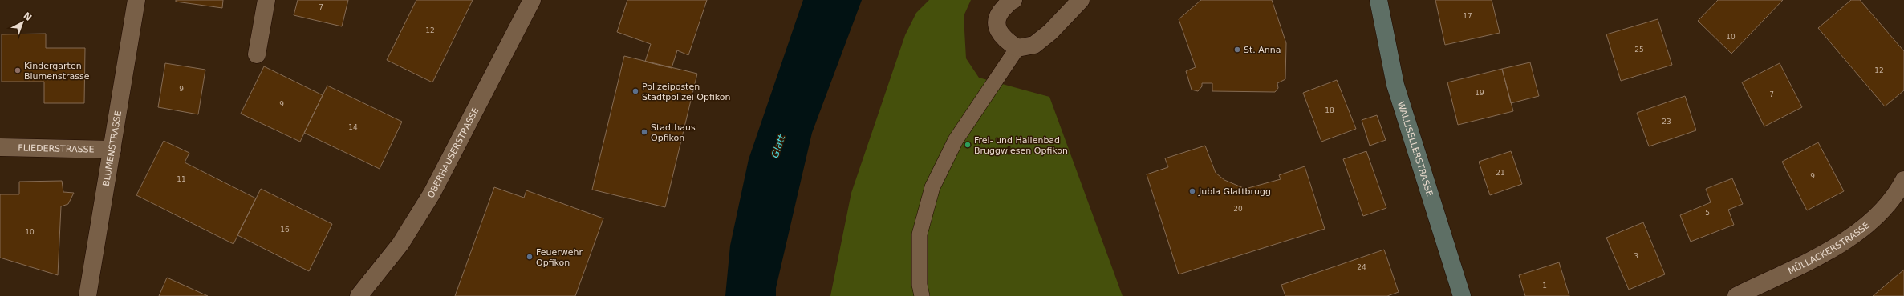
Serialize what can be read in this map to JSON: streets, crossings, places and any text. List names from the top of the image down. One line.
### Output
{"streets":{"main road":["WALLISELLERSTRASSE"],"street":["BLUMENSTRASSE","FLIEDERSTRASSE","OBERHAUSERSTRASSE","MÜLLACKERSTRASSE"]},"crossings":[["BLUMENSTRASSE","FLIEDERSTRASSE"]],"water":["Glatt"],"places":["St. Anna","Kindergarten Blumenstrasse","Polizeiposten Stadtpolizei Opfikon","Stadthaus Opfikon","Frei- und Hallenbad Bruggwiesen Opfikon","Jubla Glattbrugg","Feuerwehr Opfikon"],"house_numbers":["7","17","12","10","25","12","9","19","7","9","18","23","14","21","9","11","20","5","16","10","3","24","1"],"north":"top right"}
